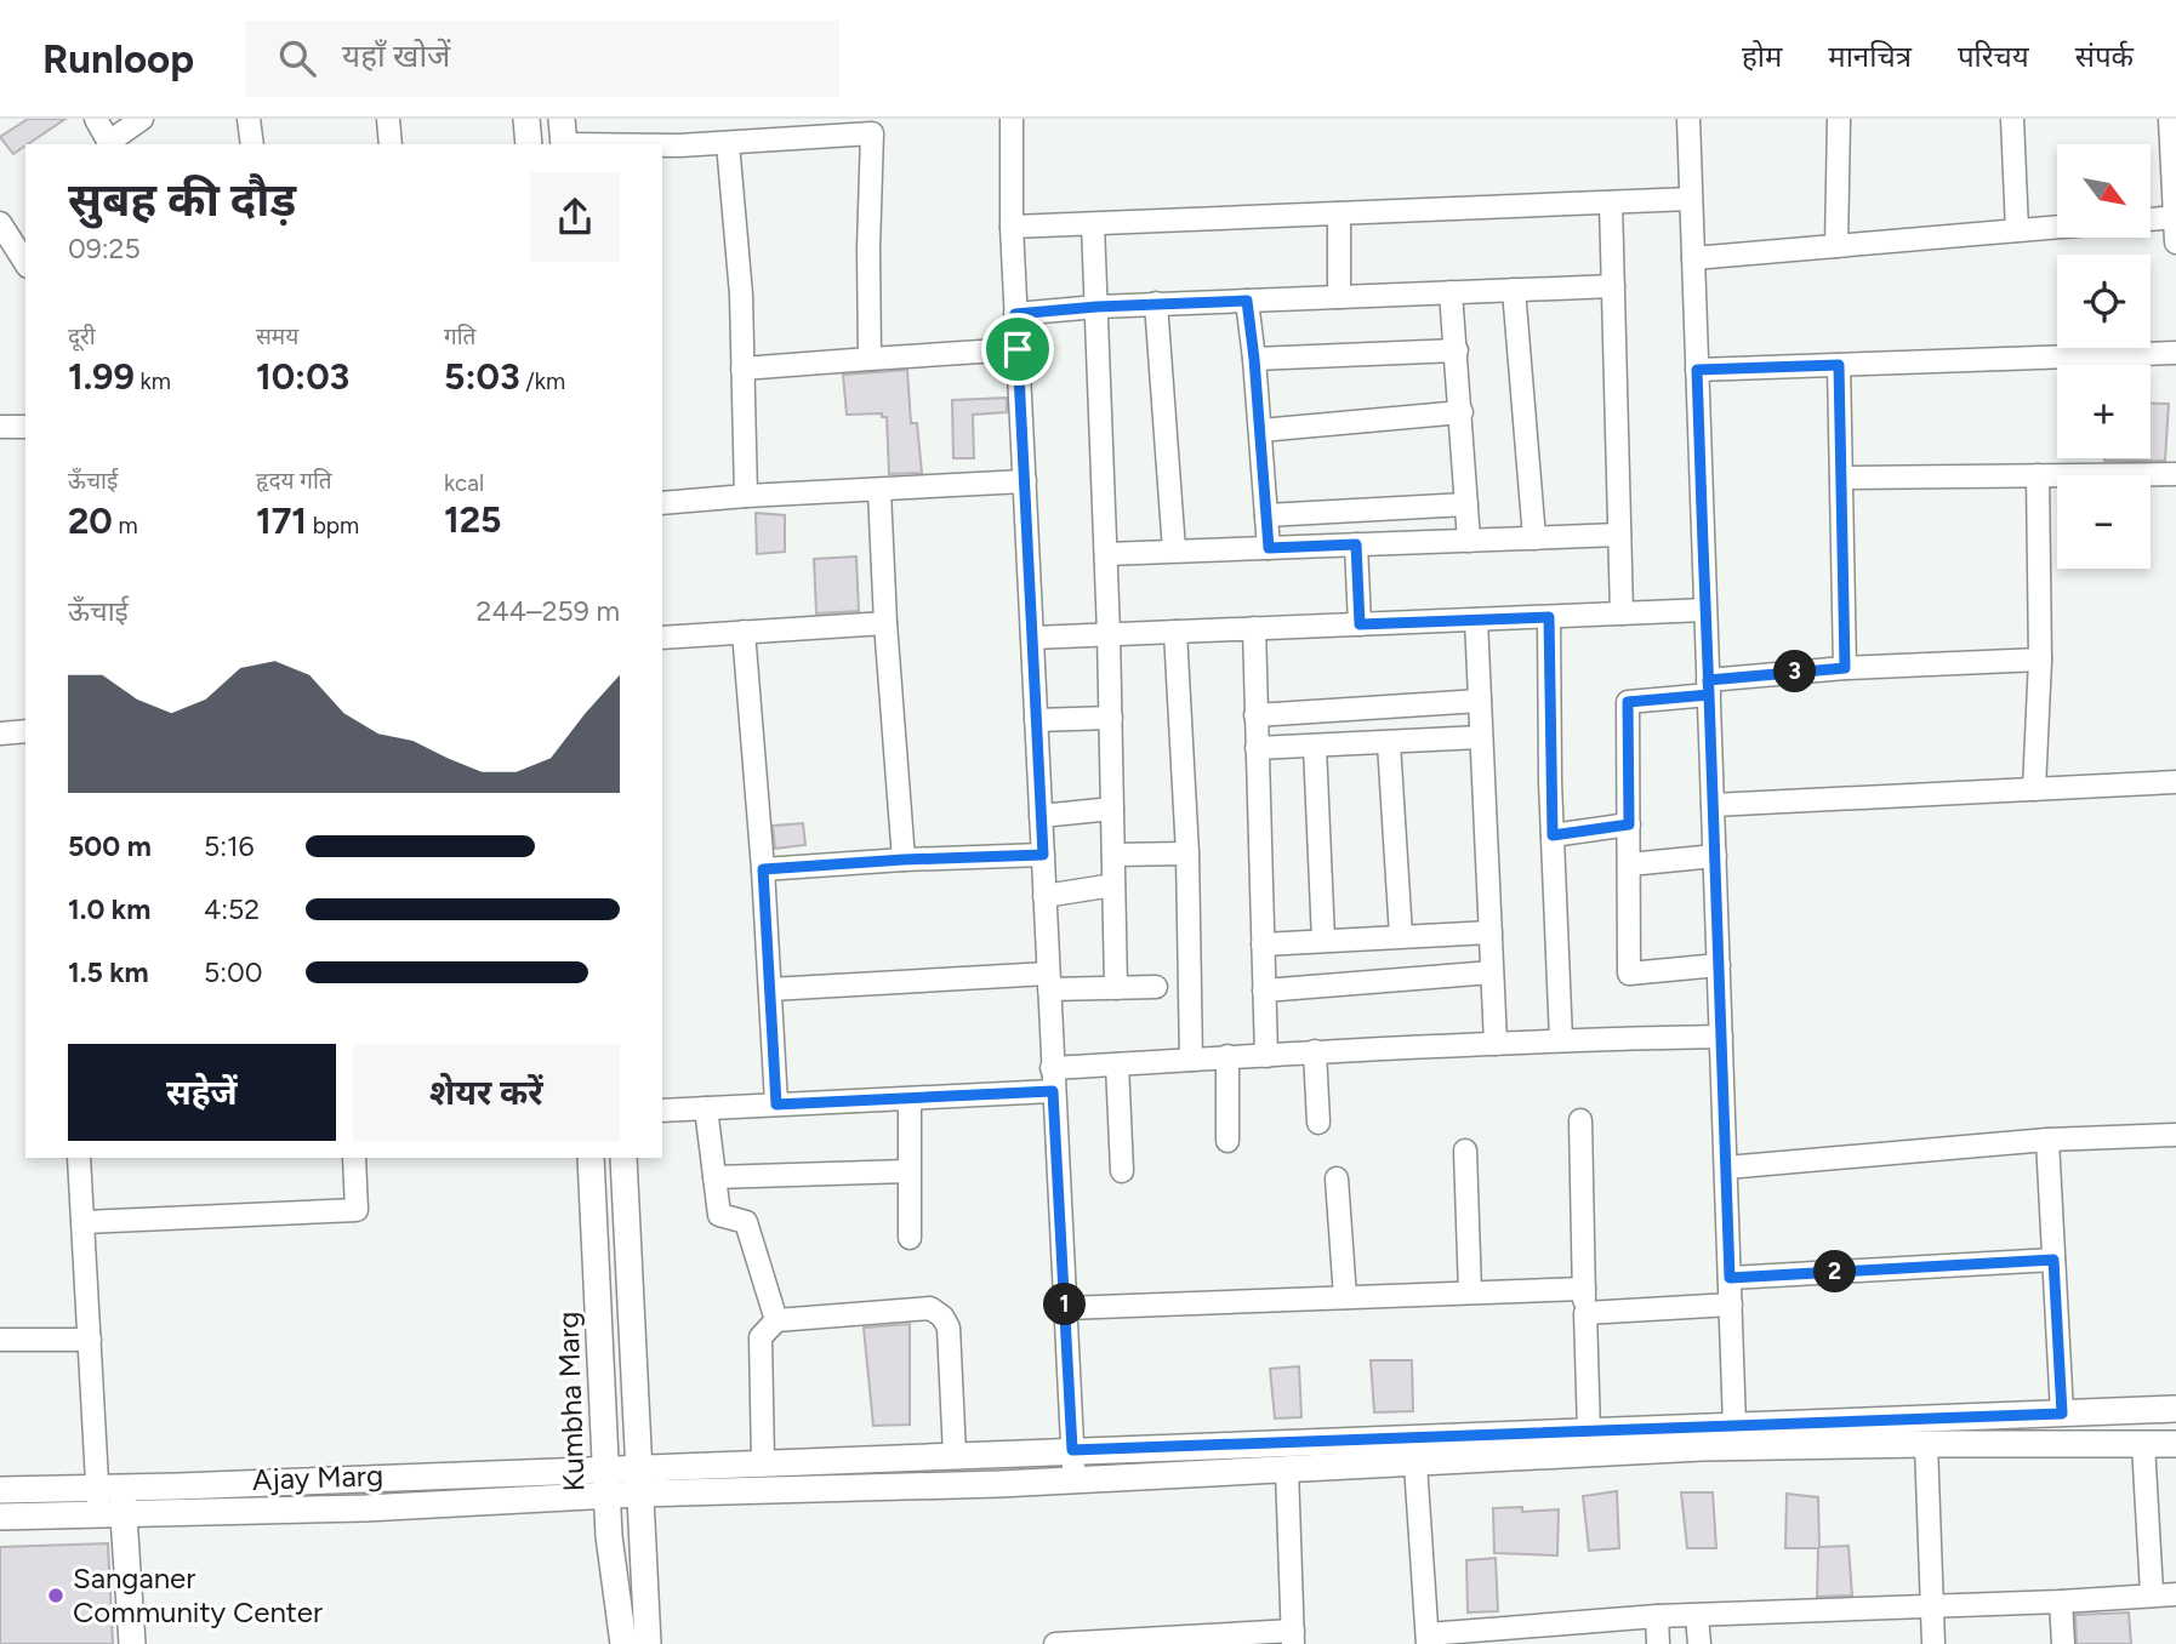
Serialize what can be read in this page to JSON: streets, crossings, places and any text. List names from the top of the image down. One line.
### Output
{"streets":{"street":["Kumbha Marg","Ajay Marg"]},"crossings":[["Kumbha Marg","Ajay Marg"]],"places":["Sanganer Community Center"],"north":"bottom right","page":{"header":"Runloop","search":"यहाँ खोजें","nav":["होम","मानचित्र","परिचय","संपर्क"],"map_buttons":["+","−"],"heading":["सुबह की दौड़","09:25"],"stats":[["दूरी","1.99 km"],["समय","10:03"],["गति","5:03 /km"],["ऊँचाई","20 m"],["हृदय गति","171 bpm"],["kcal","125"]],"chart":["ऊँचाई","244–259 m"],"pins":["3","2","1"],"list":[{"name":"500 m","note":"5:16"},{"name":"1.0 km","note":"4:52"},{"name":"1.5 km","note":"5:00"}],"buttons":["सहेजें","शेयर करें"]}}
